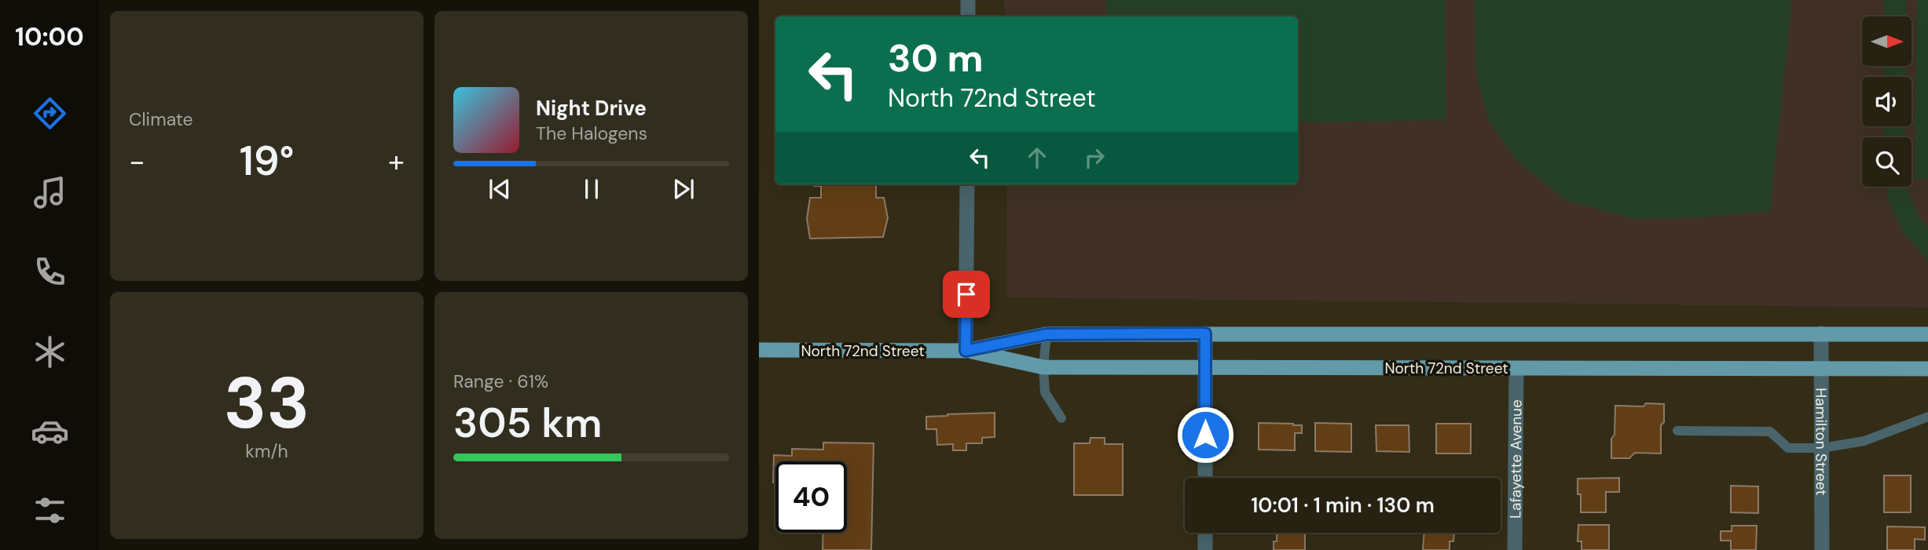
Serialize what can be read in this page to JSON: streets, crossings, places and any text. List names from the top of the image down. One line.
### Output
{"streets":{"main road":["North 72nd Street"],"street":["Hamilton Street","Lafayette Avenue"]},"crossings":[["North 72nd Street","Hamilton Street"],["North 72nd Street","Lafayette Avenue"]],"north":"right","page":{"tabs":"10:00","tile":["Climate",["33","km/h"],["Range · 61%","305 km"]],"turn":["30 m","North 72nd Street"],"song":["Night Drive","The Halogens"],"heat":["−","19°","+"],"limit":"40","trip":"10:01 · 1 min · 130 m"}}
